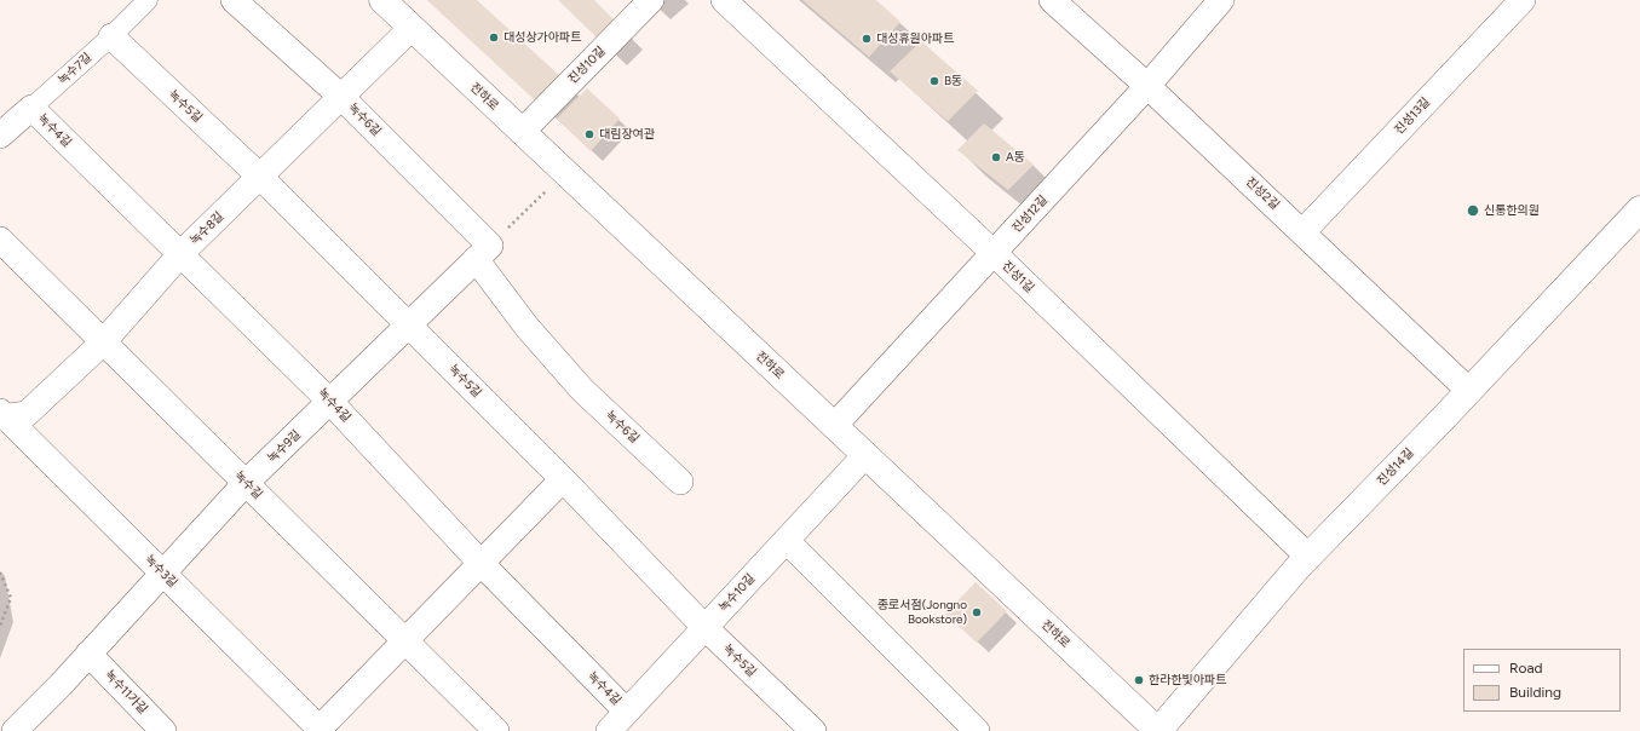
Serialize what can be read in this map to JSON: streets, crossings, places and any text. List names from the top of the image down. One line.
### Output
{"streets":{"street":["진성10길","녹수7길","전하로","녹수5길","진성13길","녹수6길","녹수4길","진성2길","진성12길","녹수8길","진성1길","녹수9길","진성14길","녹수길","녹수3길","녹수10길","녹수11가길"]},"crossings":[["진성10길","전하로"],["녹수7길","녹수5길"],["녹수7길","녹수4길"],["전하로","진성12길"],["전하로","녹수8길"],["전하로","진성14길"],["전하로","녹수10길"],["녹수5길","녹수8길"],["녹수5길","녹수9길"],["녹수5길","녹수10길"],["진성13길","진성2길"],["녹수6길","녹수8길"],["녹수6길","녹수9길"],["녹수4길","녹수8길"],["녹수4길","녹수9길"],["녹수4길","녹수10길"],["진성2길","진성12길"],["진성2길","진성14길"],["진성12길","진성1길"],["녹수8길","녹수길"],["녹수8길","녹수3길"],["진성1길","진성14길"],["녹수9길","녹수길"],["녹수9길","녹수3길"],["녹수9길","녹수11가길"]],"places":["대성상가아파트","대성휴원아파트","B동","대림장여관","A동","신통한의원","종로서점(Jongno Bookstore)","한라한빛아파트"],"legend":["Road","Building"]}
